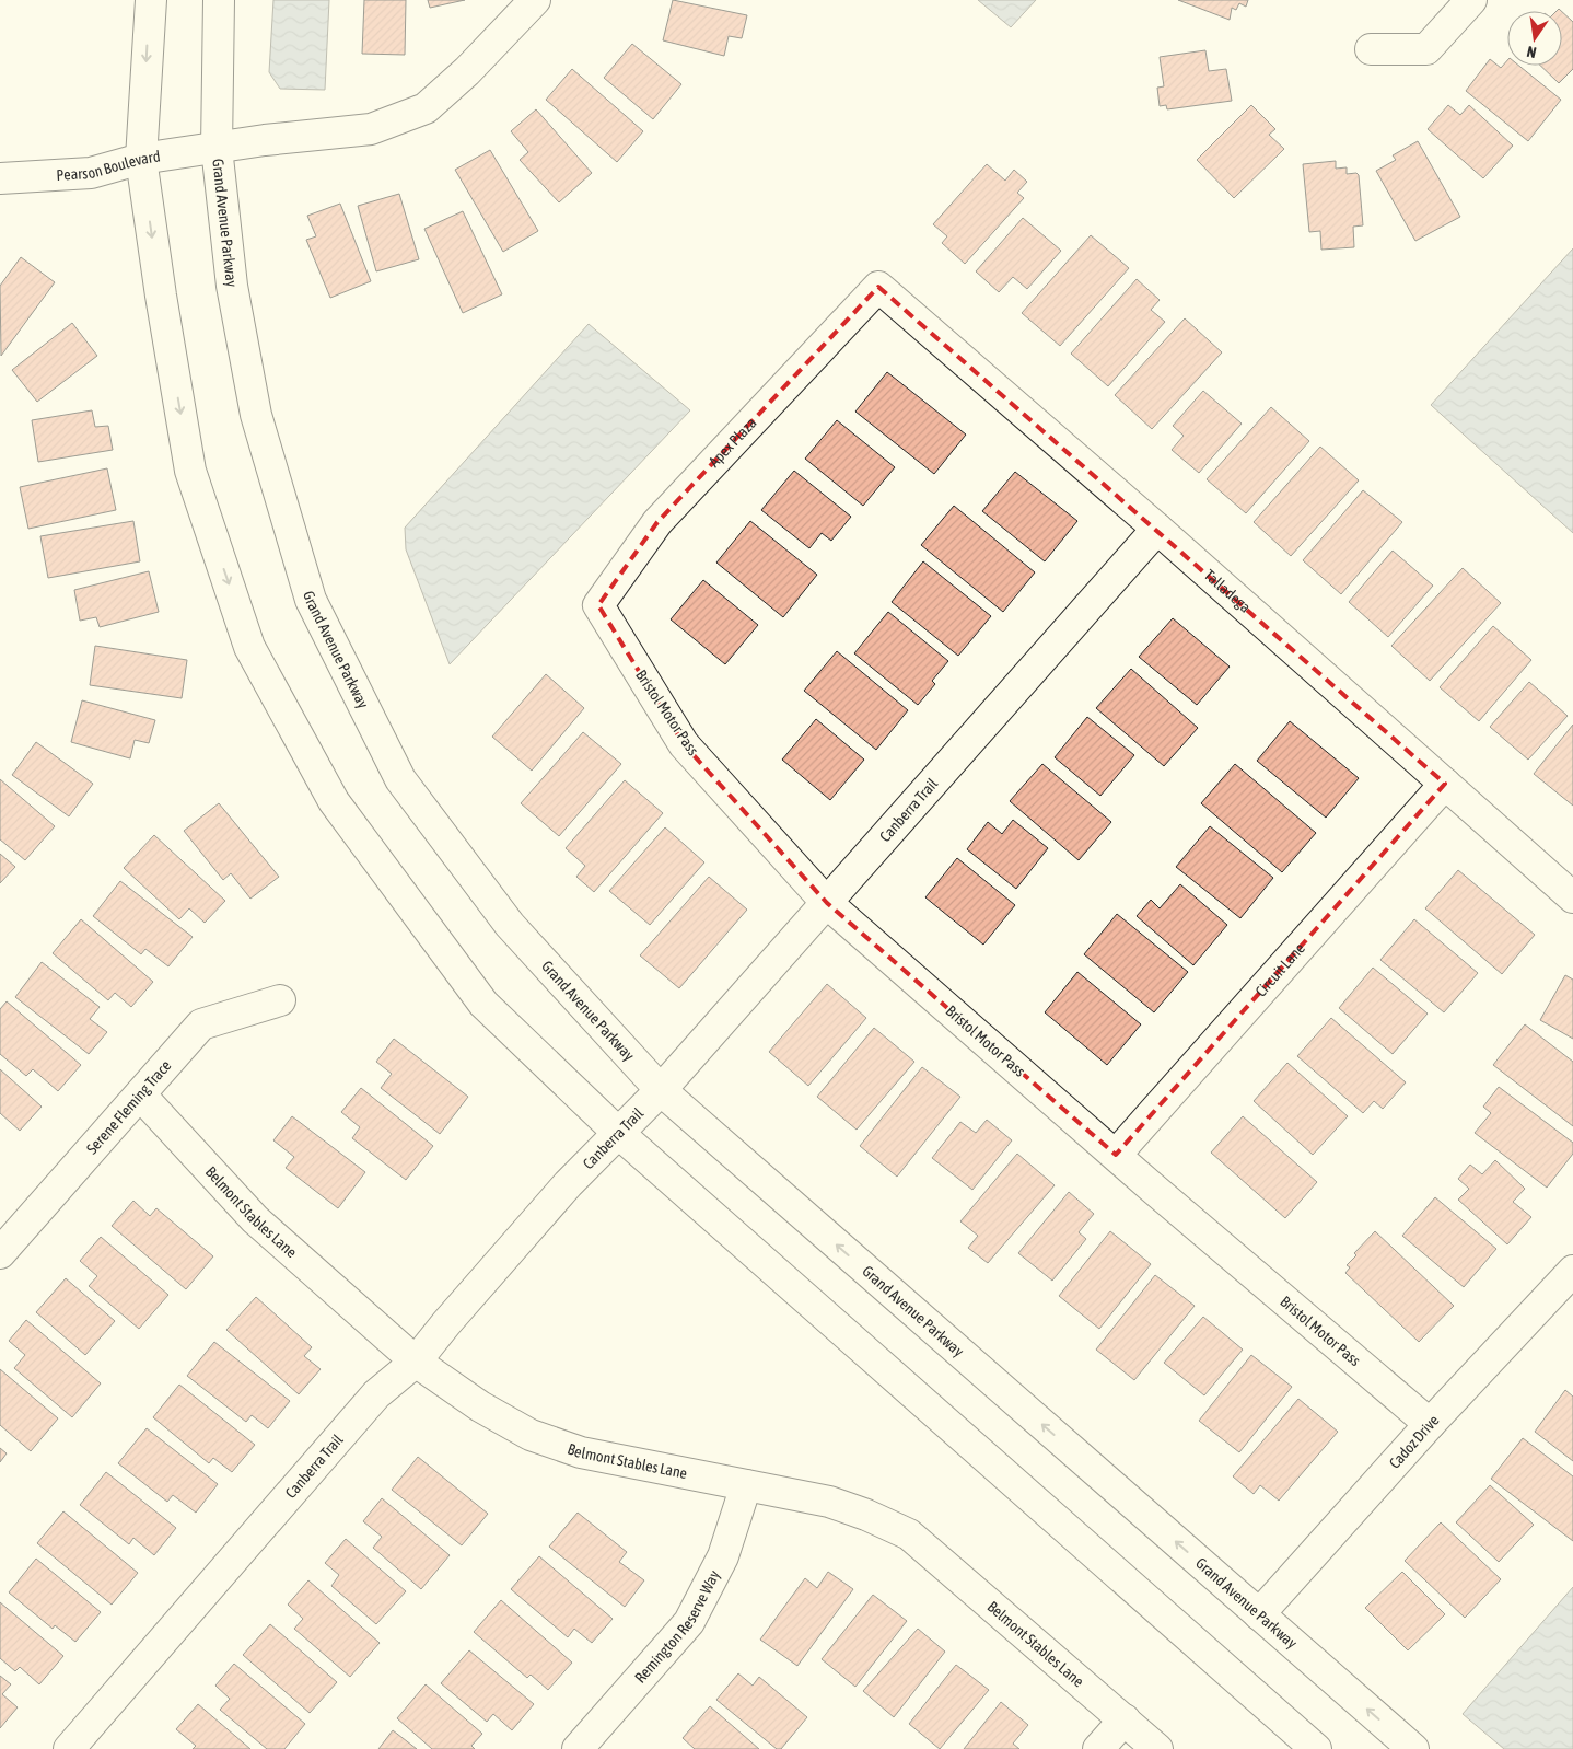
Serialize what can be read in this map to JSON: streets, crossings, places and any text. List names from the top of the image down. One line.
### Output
{"streets":{"street":["Pearson Boulevard","Grand Avenue Parkway","Apex Plaza","Talladega","Bristol Motor Pass","Canberra Trail","Circuit Lane","Serene Fleming Trace","Belmont Stables Lane","Cadoz Drive","Remington Reserve Way"]},"crossings":[["Pearson Boulevard","Grand Avenue Parkway"],["Grand Avenue Parkway","Canberra Trail"],["Grand Avenue Parkway","Cadoz Drive"],["Apex Plaza","Talladega"],["Apex Plaza","Bristol Motor Pass"],["Talladega","Canberra Trail"],["Talladega","Circuit Lane"],["Bristol Motor Pass","Canberra Trail"],["Bristol Motor Pass","Circuit Lane"],["Bristol Motor Pass","Cadoz Drive"],["Canberra Trail","Belmont Stables Lane"],["Serene Fleming Trace","Belmont Stables Lane"],["Belmont Stables Lane","Remington Reserve Way"]],"north":"bottom"}
